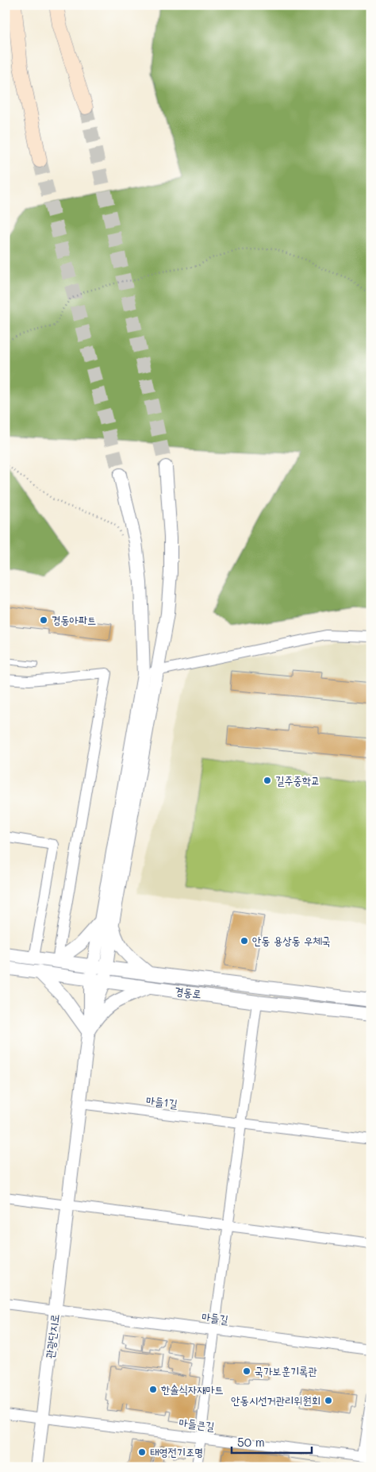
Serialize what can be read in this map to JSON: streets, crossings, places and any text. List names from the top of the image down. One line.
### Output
{"streets":{"street":["경동로","마들1길","마들길","관광단지로","마들큰길"]},"crossings":[["마들1길","관광단지로"],["마들길","관광단지로"],["관광단지로","마들큰길"]],"places":["경동아파트","길주중학교","안동 용상동 우체국","국가보훈기록관","한솔식자재마트","안동시선거관리위원회","태영전기조명"],"scale_bar":"50 m"}
